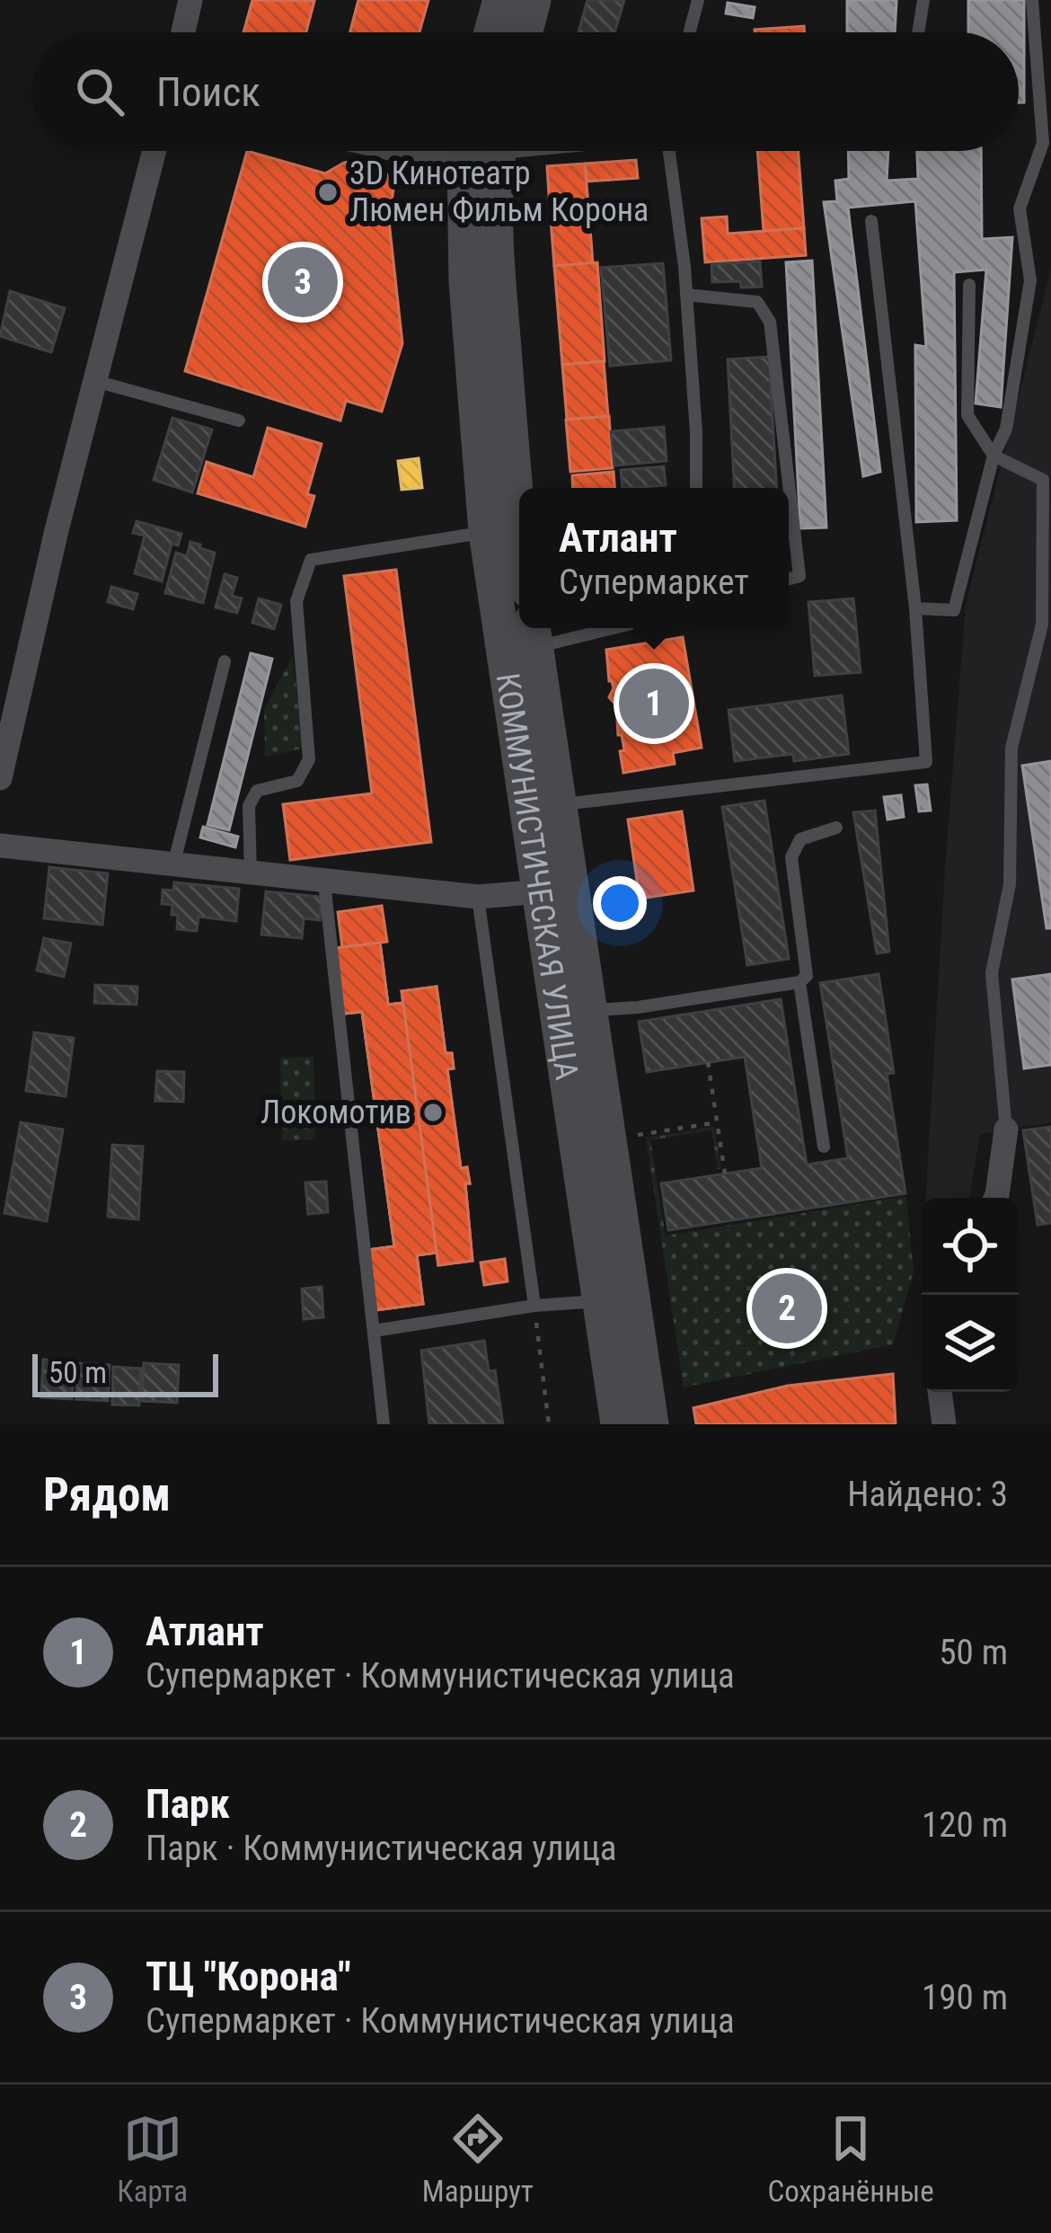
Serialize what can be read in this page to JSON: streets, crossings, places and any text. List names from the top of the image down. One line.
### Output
{"streets":{"main road":["КОММУНИСТИЧЕСКАЯ УЛИЦА"]},"places":["3D Кинотеатр Люмен Фильм Корона","Локомотив"],"scale_bar":"50 m","page":{"search":"Поиск","pins":["3","1","2"],"popup":["Атлант","Супермаркет"],"scale":"50 m","heading":["Рядом","Найдено: 3"],"list":[{"mark":"1","name":"Атлант","note":"Супермаркет · Коммунистическая улица","value":"50 m"},{"mark":"2","name":"Парк","note":"Парк · Коммунистическая улица","value":"120 m"},{"mark":"3","name":"ТЦ \"Корона\"","note":"Супермаркет · Коммунистическая улица","value":"190 m"}],"nav":["Карта","Маршрут","Сохранённые"]}}
